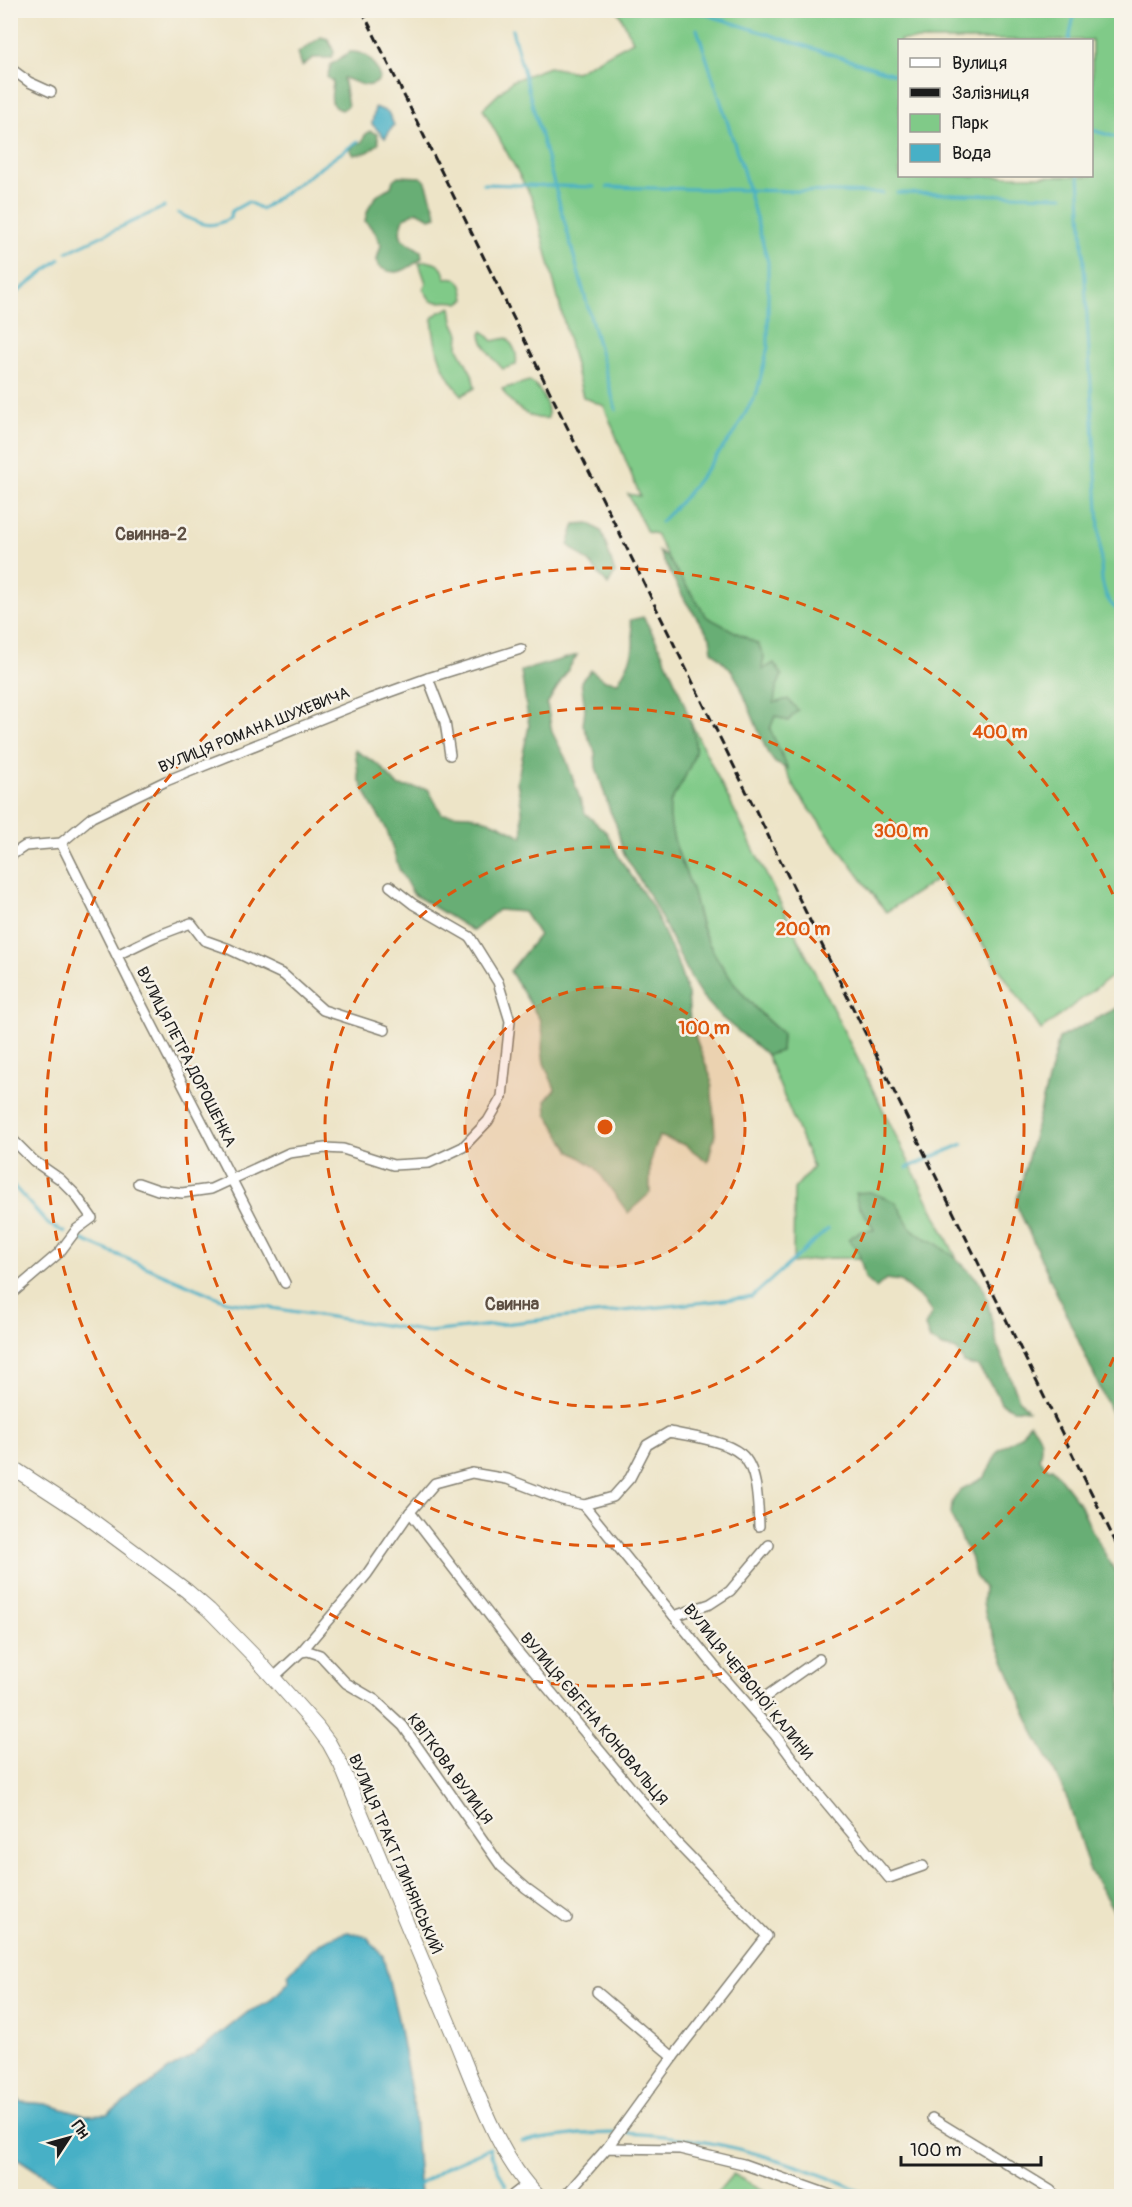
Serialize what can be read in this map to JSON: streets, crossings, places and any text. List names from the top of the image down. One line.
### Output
{"streets":{"main road":["ВУЛИЦЯ ТРАКТ ГЛИНЯНСЬКИЙ"],"street":["ВУЛИЦЯ РОМАНА ШУХЕВИЧА","ВУЛИЦЯ ПЕТРА ДОРОШЕНКА","ВУЛИЦЯ ЧЕРВОНОЇ КАЛИНИ","ВУЛИЦЯ ЄВГЕНА КОНОВАЛЬЦЯ","КВІТКОВА ВУЛИЦЯ"]},"crossings":[["ВУЛИЦЯ РОМАНА ШУХЕВИЧА","ВУЛИЦЯ ПЕТРА ДОРОШЕНКА"]],"districts":["Свинна-2","Свинна"],"legend":["Вулиця","Залізниця","Парк","Вода"],"scale_bar":"100 m","north":"top right","rings":["400 m","300 m","200 m","100 m"]}
